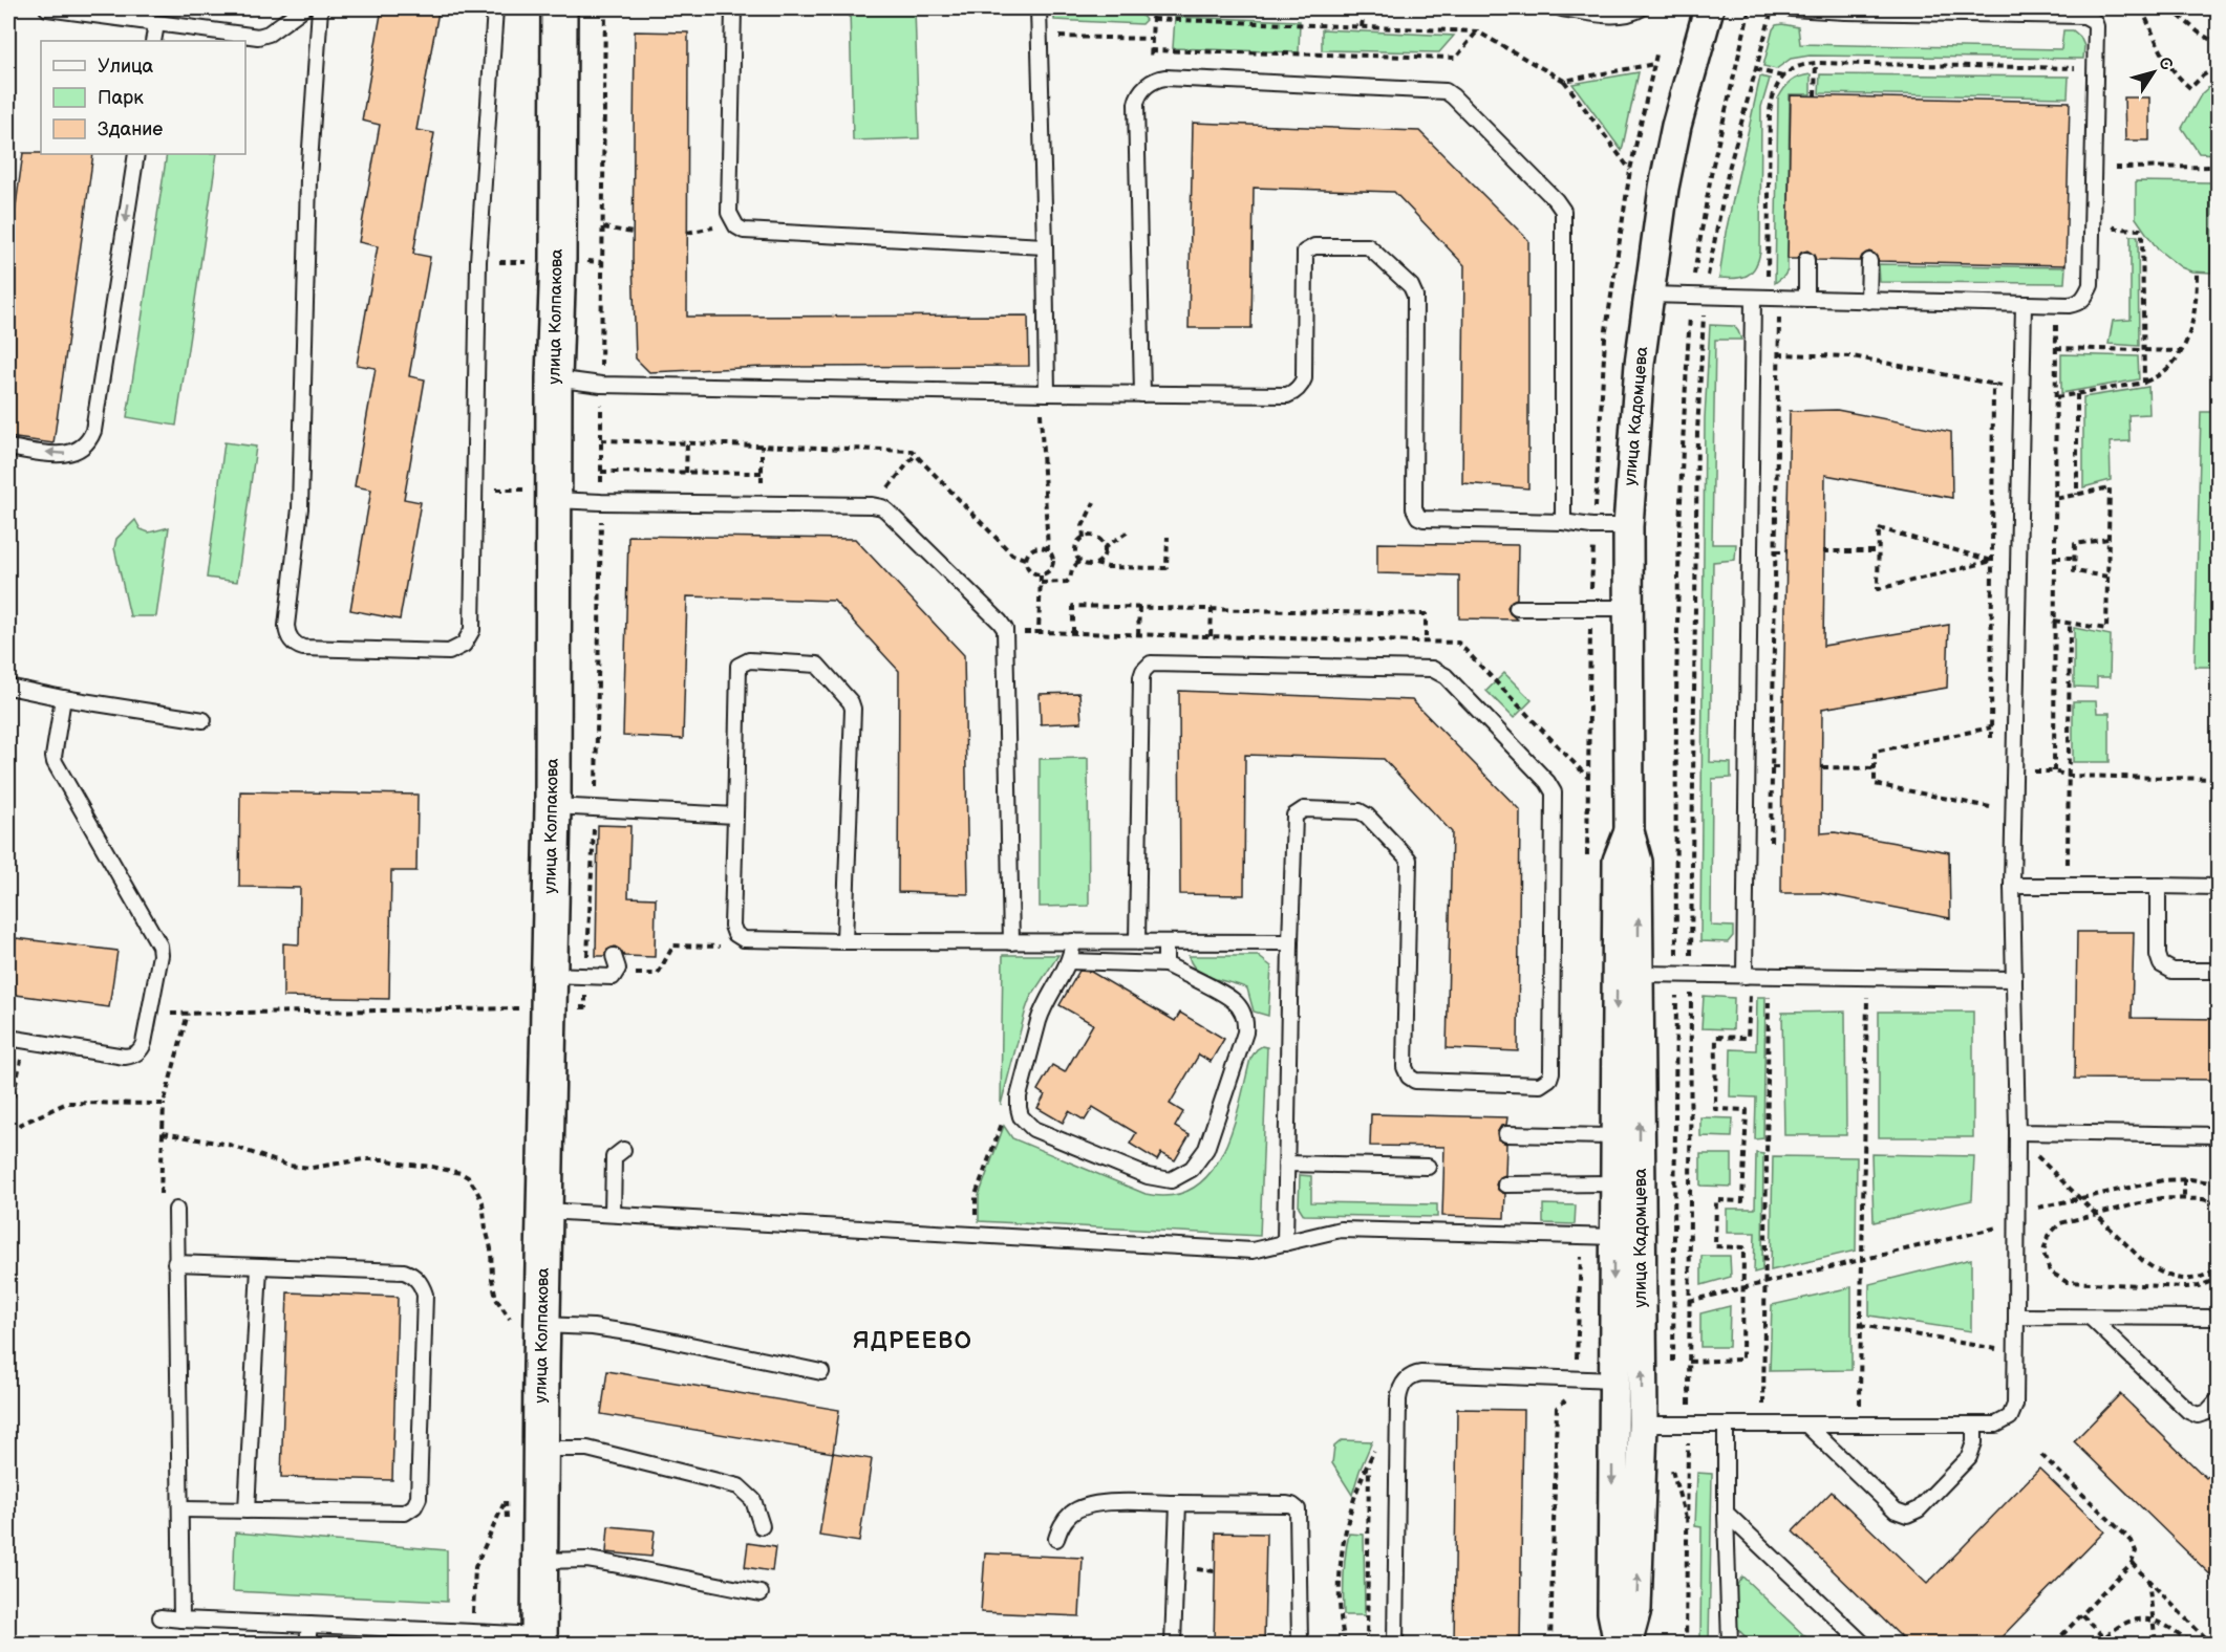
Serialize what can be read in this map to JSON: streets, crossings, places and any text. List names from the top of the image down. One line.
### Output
{"streets":{"street":["улица Колпакова","улица Кадомцева"]},"districts":["ЯДРЕЕВО"],"legend":["Улица","Парк","Здание"],"north":"top right"}
